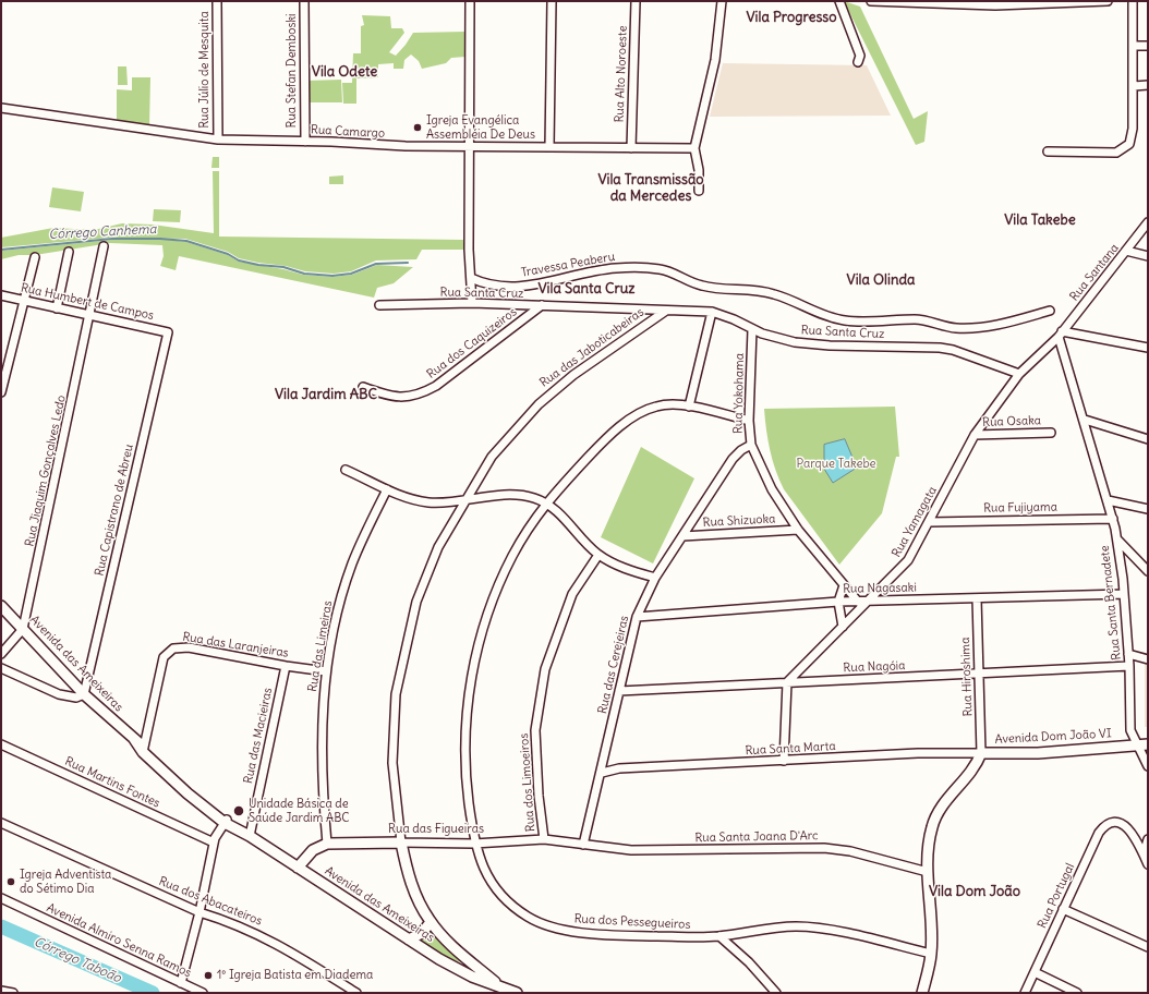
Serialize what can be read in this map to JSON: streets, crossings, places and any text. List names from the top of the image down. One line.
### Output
{"streets":{"street":["Rua Júlio de Mesquita","Rua Stefan Demboski","Rua Alto Noroeste","Rua Camargo","Travessa Peaberu","Rua Santana","Rua Santa Cruz","Rua Humbert de Campos","Rua dos Caquizeiros","Rua das Jaboticabeiras","Rua Yokohama","Rua Osaka","Rua Jiaquim Gonçalves Ledo","Rua Fujiyama","Rua Capistrano de Abreu","Rua Shizuoka","Rua Yamagata","Rua Nagasaki","Rua Santa Bernadete","Rua das Laranjeiras","Rua das Limeiras","Avenida das Ameixeiras","Rua das Cerejeiras","Rua Nagóia","Rua Hiroshima","Rua das Macieiras","Avenida Dom João VI","Rua Santa Marta","Rua Martins Fontes","Rua dos Limoeiros","Rua das Figueiras","Rua Santa Joana D'Arc","Rua Portugal","Rua dos Abacateiros","Rua dos Pessegueiros","Avenida Almiro Senna Ramos"]},"crossings":[["Rua Júlio de Mesquita","Rua Camargo"],["Rua Stefan Demboski","Rua Camargo"],["Rua Alto Noroeste","Rua Camargo"],["Rua Santana","Rua Yamagata"],["Rua Santana","Rua Santa Bernadete"],["Rua Santa Cruz","Rua dos Caquizeiros"],["Rua Santa Cruz","Rua das Jaboticabeiras"],["Rua Santa Cruz","Rua Yokohama"],["Rua Santa Cruz","Rua Yamagata"],["Rua Humbert de Campos","Rua Jiaquim Gonçalves Ledo"],["Rua Humbert de Campos","Rua Capistrano de Abreu"],["Rua das Jaboticabeiras","Avenida das Ameixeiras"],["Rua das Jaboticabeiras","Rua das Figueiras"],["Rua Yokohama","Rua Shizuoka"],["Rua Yokohama","Rua Nagasaki"],["Rua Yokohama","Rua das Cerejeiras"],["Rua Yokohama","Rua dos Pessegueiros"],["Rua Osaka","Rua Yamagata"],["Rua Jiaquim Gonçalves Ledo","Avenida das Ameixeiras"],["Rua Fujiyama","Rua Yamagata"],["Rua Fujiyama","Rua Santa Bernadete"],["Rua Capistrano de Abreu","Avenida das Ameixeiras"],["Rua Shizuoka","Rua das Cerejeiras"],["Rua Yamagata","Rua Nagasaki"],["Rua Yamagata","Rua Santa Bernadete"],["Rua Yamagata","Rua Nagóia"],["Rua Nagasaki","Rua Santa Bernadete"],["Rua Nagasaki","Rua das Cerejeiras"],["Rua Nagasaki","Rua Hiroshima"],["Rua Santa Bernadete","Rua Nagóia"],["Rua Santa Bernadete","Avenida Dom João VI"],["Rua das Laranjeiras","Rua das Limeiras"],["Rua das Laranjeiras","Avenida das Ameixeiras"],["Rua das Laranjeiras","Rua das Macieiras"],["Rua das Limeiras","Rua das Figueiras"],["Avenida das Ameixeiras","Rua das Macieiras"],["Rua das Cerejeiras","Rua Nagóia"],["Rua das Cerejeiras","Rua Santa Marta"],["Rua das Cerejeiras","Rua das Figueiras"],["Rua das Cerejeiras","Rua Santa Joana D'Arc"],["Rua Nagóia","Rua Hiroshima"],["Rua Hiroshima","Avenida Dom João VI"],["Rua Hiroshima","Rua Santa Marta"],["Avenida Dom João VI","Rua Santa Marta"],["Avenida Dom João VI","Rua Santa Joana D'Arc"],["Avenida Dom João VI","Rua dos Pessegueiros"],["Rua dos Limoeiros","Rua das Figueiras"],["Rua das Figueiras","Rua Santa Joana D'Arc"],["Rua das Figueiras","Rua dos Pessegueiros"]],"districts":["Vila Progresso","Vila Odete","Vila Transmissão da Mercedes","Vila Takebe","Vila Olinda","Vila Santa Cruz","Vila Jardim ABC","Vila Dom João"],"water":["Córrego Canhema","Córrego Taboão"],"parks":["Parque Takebe"],"places":["Igreja Evangélica Assembléia De Deus","Unidade Básica de Saúde Jardim ABC","Igreja Adventista do Sétimo Dia","1º Igreja Batista em Diadema"]}
